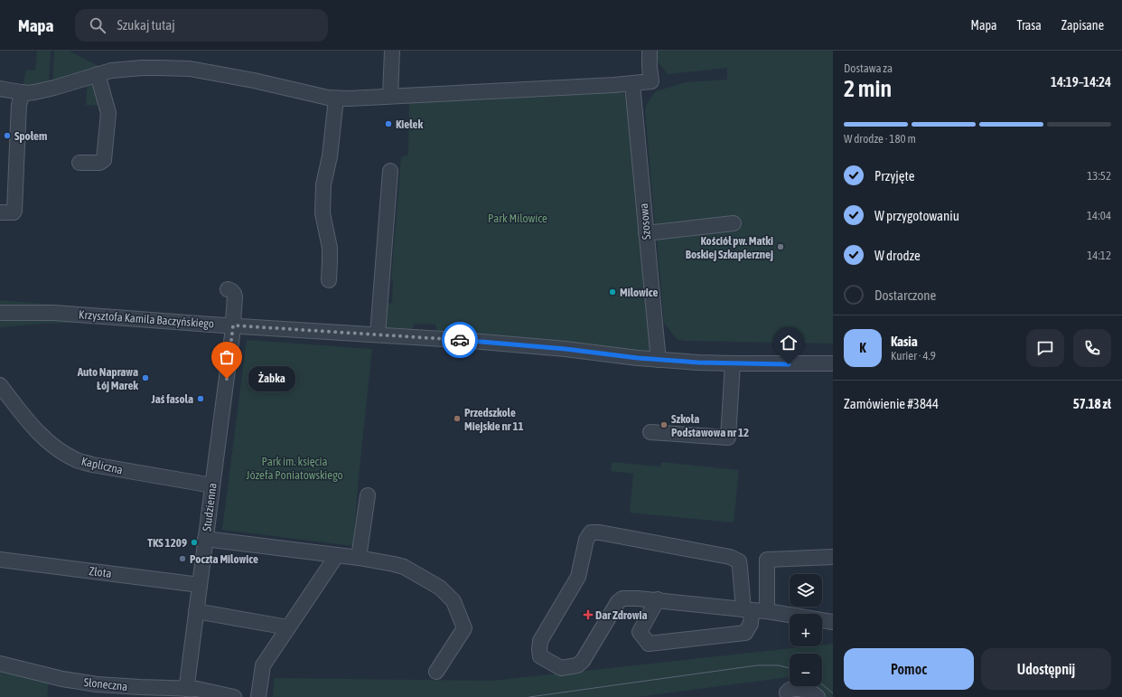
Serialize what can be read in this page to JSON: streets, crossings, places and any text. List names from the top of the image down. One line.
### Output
{"streets":{"street":["Szosowa","Krzysztofa Kamila Baczyńskiego","Kapliczna","Studzienna","Złota","Słoneczna"]},"crossings":[["Szosowa","Krzysztofa Kamila Baczyńskiego"],["Krzysztofa Kamila Baczyńskiego","Studzienna"],["Kapliczna","Studzienna"],["Studzienna","Złota"],["Studzienna","Słoneczna"]],"parks":["Park Milowice","Park im. księcia Józefa Poniatowskiego"],"places":{"other":["Kiełek","Społem","Kościół pw. Matki Boskiej Szkaplerznej","Milowice","Auto Naprawa Łój Marek","Żabka","Jaś fasola","Przedszkole Miejskie nr 11","Szkoła Podstawowa nr 12","TKS 1209","Poczta Milowice"],"health":["Dar Zdrowia"]},"page":{"header":"Mapa","search":"Szukaj tutaj","nav":["Mapa","Trasa","Zapisane"],"heading":["2 min","Dostawa za","14:19–14:24"],"panel":["Kasia","Kurier · 4.9","Zamówienie #3844","57.18 zł"],"bar":"W drodze · 180 m","list":[["Przyjęte","13:52"],["W przygotowaniu","14:04"],["W drodze","14:12"],"Dostarczone"],"round":"K","bubble":"Żabka","map_buttons":["+","−"],"buttons":["Pomoc","Udostępnij"]}}
